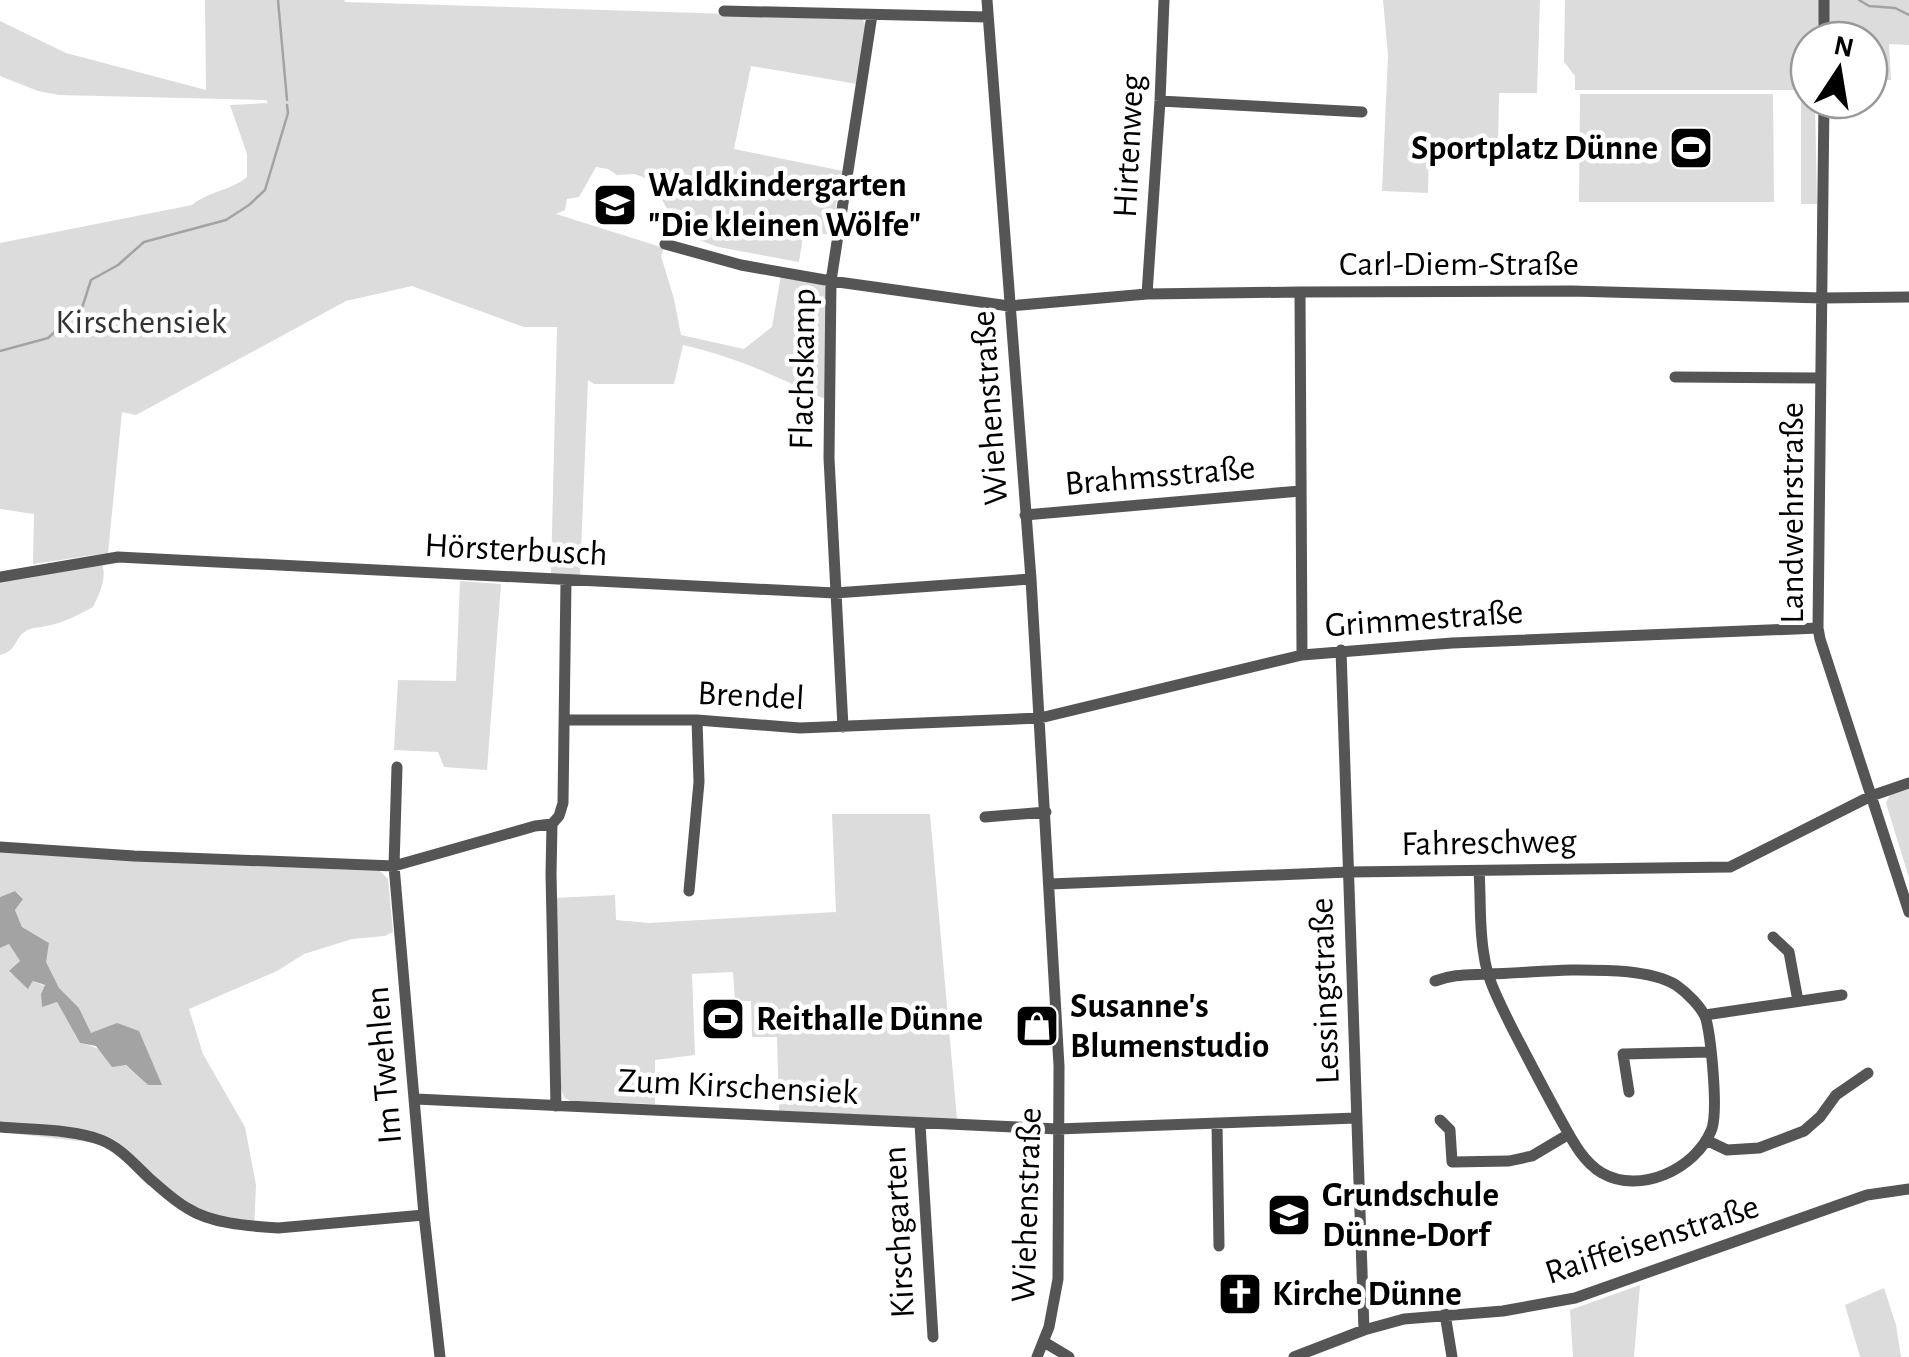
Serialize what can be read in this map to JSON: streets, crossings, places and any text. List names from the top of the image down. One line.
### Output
{"streets":{"street":["Hirtenweg","Carl-Diem-Straße","Flachskamp","Wiehenstraße","Brahmsstraße","Landwehrstraße","Hörsterbusch","Grimmestraße","Brendel","Fahreschweg","Lessingstraße","Im Twehlen","Zum Kirschensiek","Kirschgarten","Raiffeisenstraße"]},"crossings":[["Hirtenweg","Carl-Diem-Straße"],["Carl-Diem-Straße","Flachskamp"],["Carl-Diem-Straße","Wiehenstraße"],["Carl-Diem-Straße","Landwehrstraße"],["Flachskamp","Hörsterbusch"],["Flachskamp","Brendel"],["Wiehenstraße","Brahmsstraße"],["Wiehenstraße","Hörsterbusch"],["Wiehenstraße","Grimmestraße"],["Wiehenstraße","Brendel"],["Wiehenstraße","Fahreschweg"],["Wiehenstraße","Zum Kirschensiek"],["Landwehrstraße","Grimmestraße"],["Landwehrstraße","Fahreschweg"],["Grimmestraße","Brendel"],["Grimmestraße","Lessingstraße"],["Fahreschweg","Lessingstraße"],["Lessingstraße","Zum Kirschensiek"],["Lessingstraße","Raiffeisenstraße"],["Im Twehlen","Zum Kirschensiek"],["Zum Kirschensiek","Kirschgarten"]],"parks":["Kirschensiek"],"places":{"sports":["Sportplatz Dünne","Reithalle Dünne"],"school or university":["Waldkindergarten \"Die kleinen Wölfe\"","Grundschule Dünne-Dorf"],"shop":["Susanne's Blumenstudio"],"church":["Kirche Dünne"]},"north":"top"}
